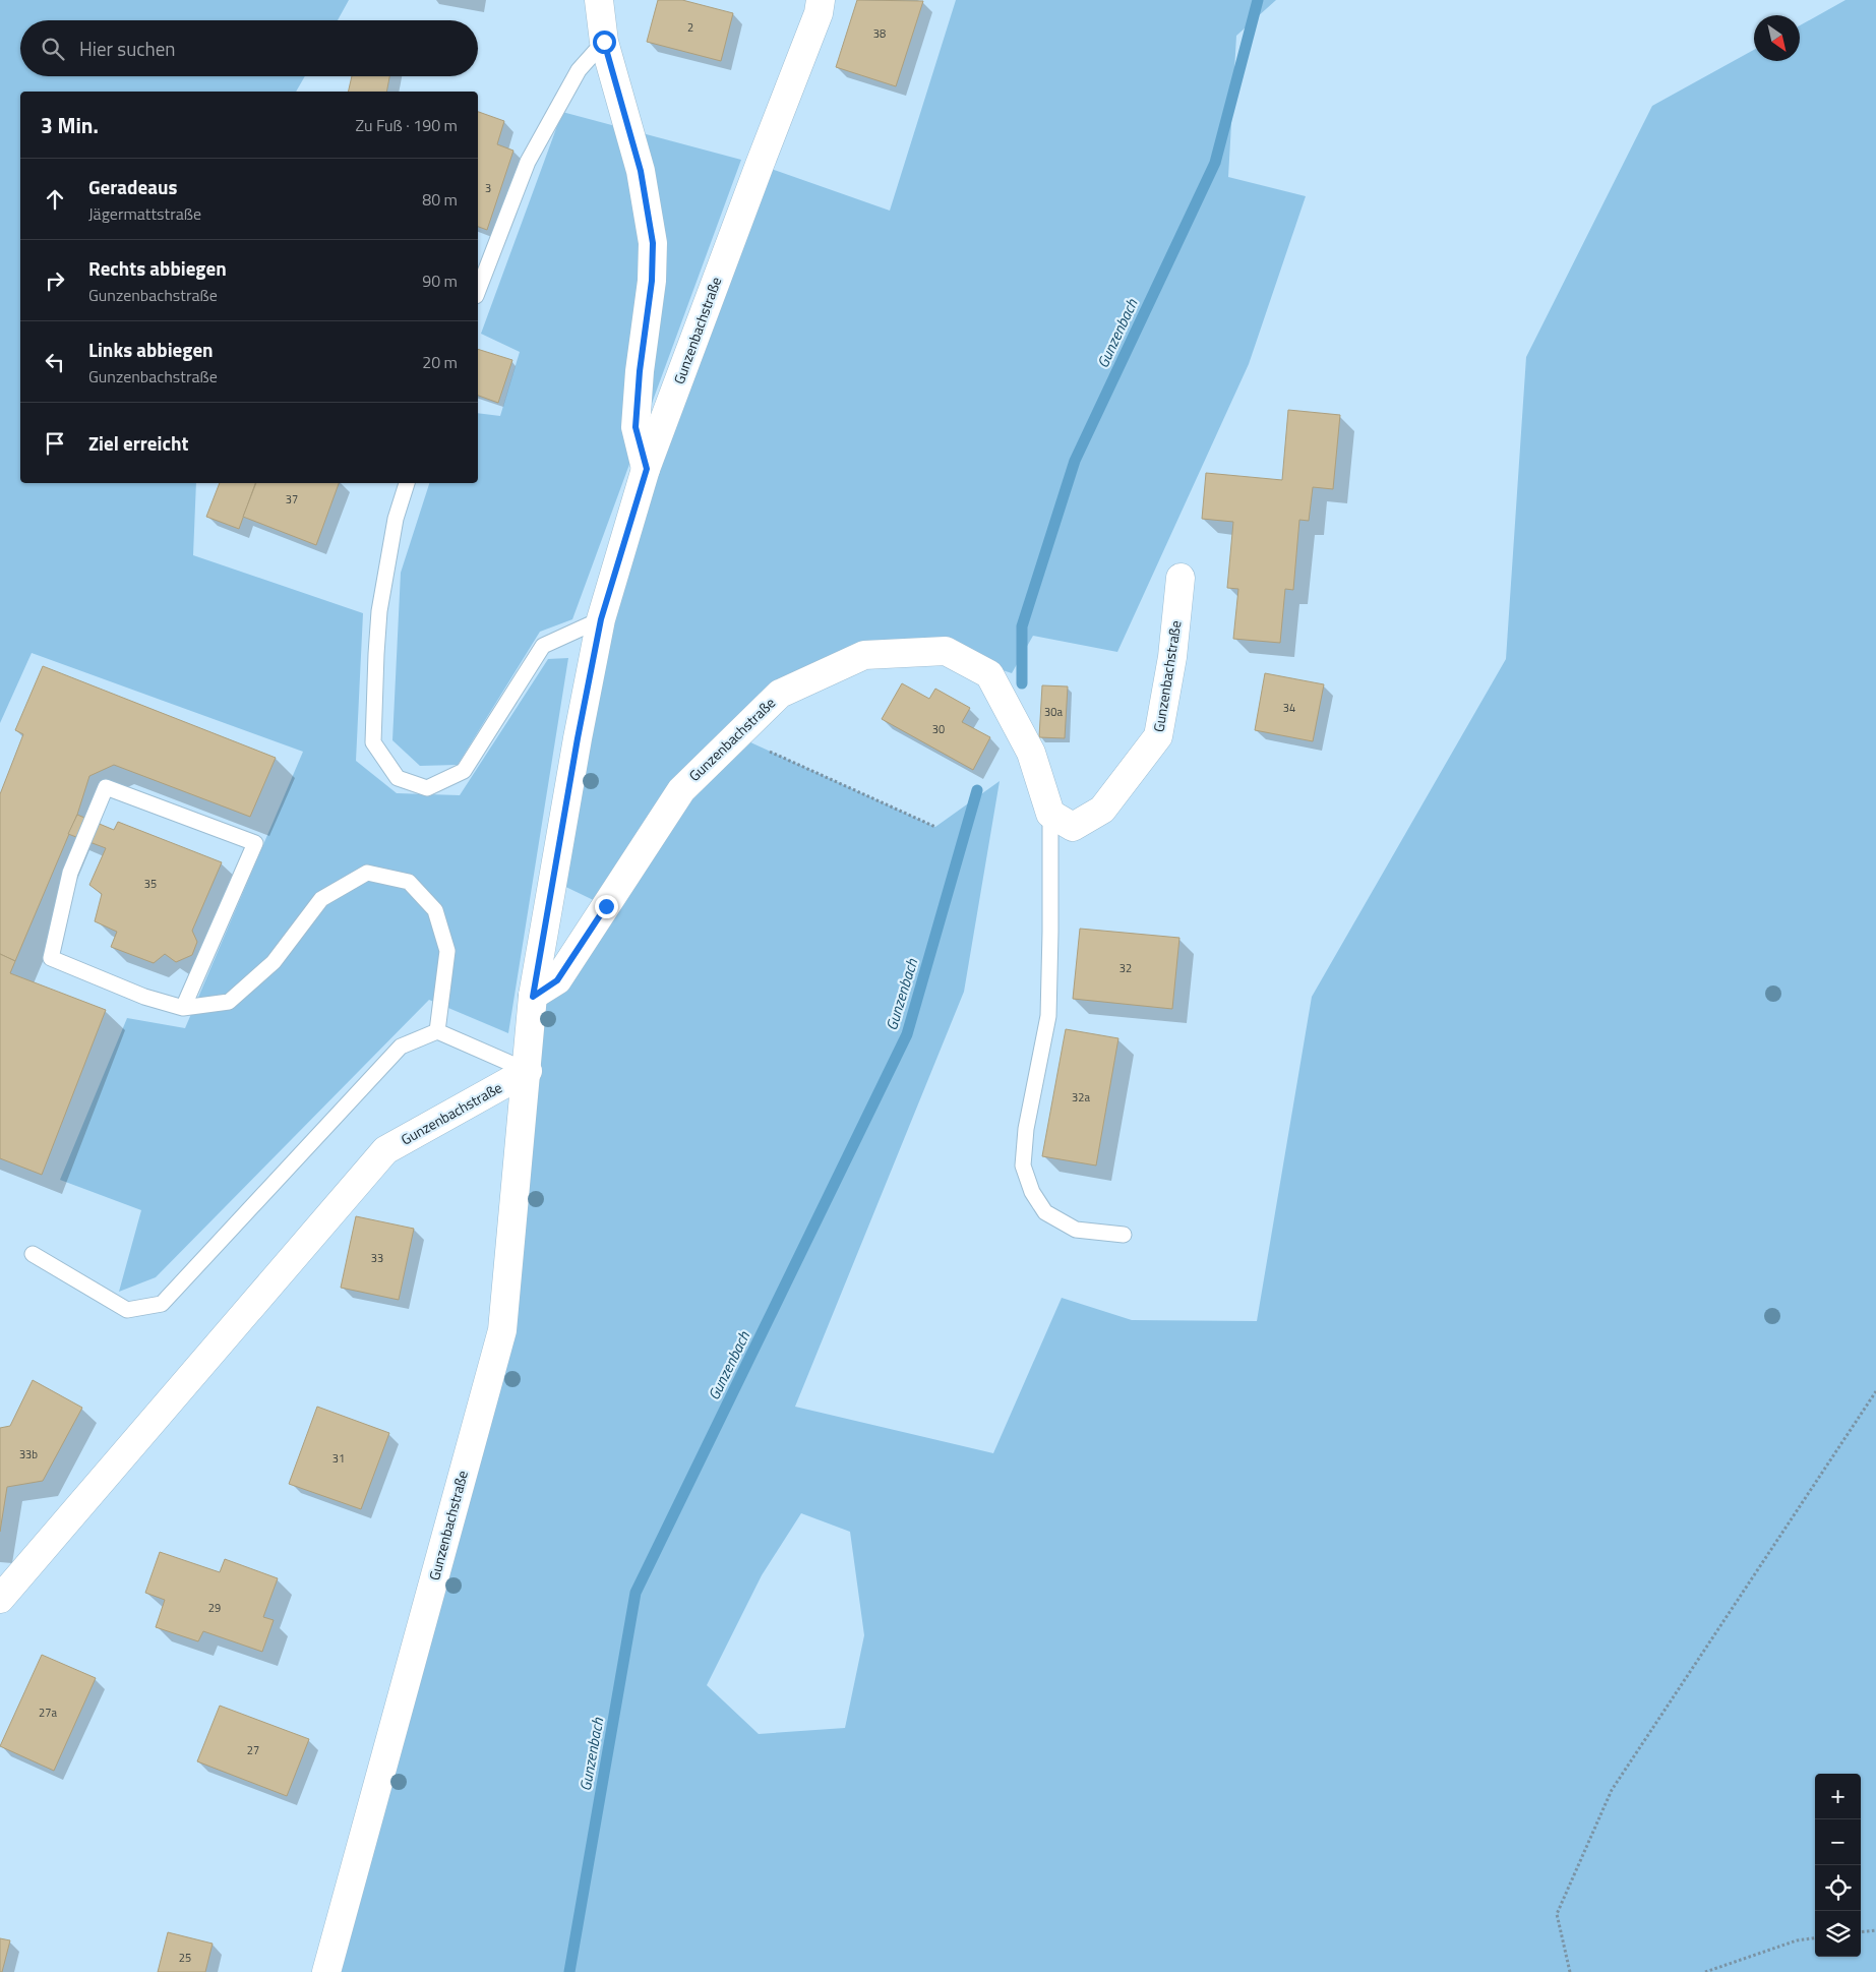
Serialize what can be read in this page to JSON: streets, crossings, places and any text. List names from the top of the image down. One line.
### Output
{"streets":{"street":["Gunzenbachstraße"]},"water":["Gunzenbach"],"house_numbers":["2","38","3","37","34","30a","30","35","32","32a","33","33b","31","29","27a","27","25"],"north":"bottom right","page":{"search":"Hier suchen","heading":["3 Min.","Zu Fuß · 190 m"],"list":[["Geradeaus","Jägermattstraße","80 m"],["Rechts abbiegen","Gunzenbachstraße","90 m"],["Links abbiegen","Gunzenbachstraße","20 m"],"Ziel erreicht"],"map_buttons":["+","−"]}}
